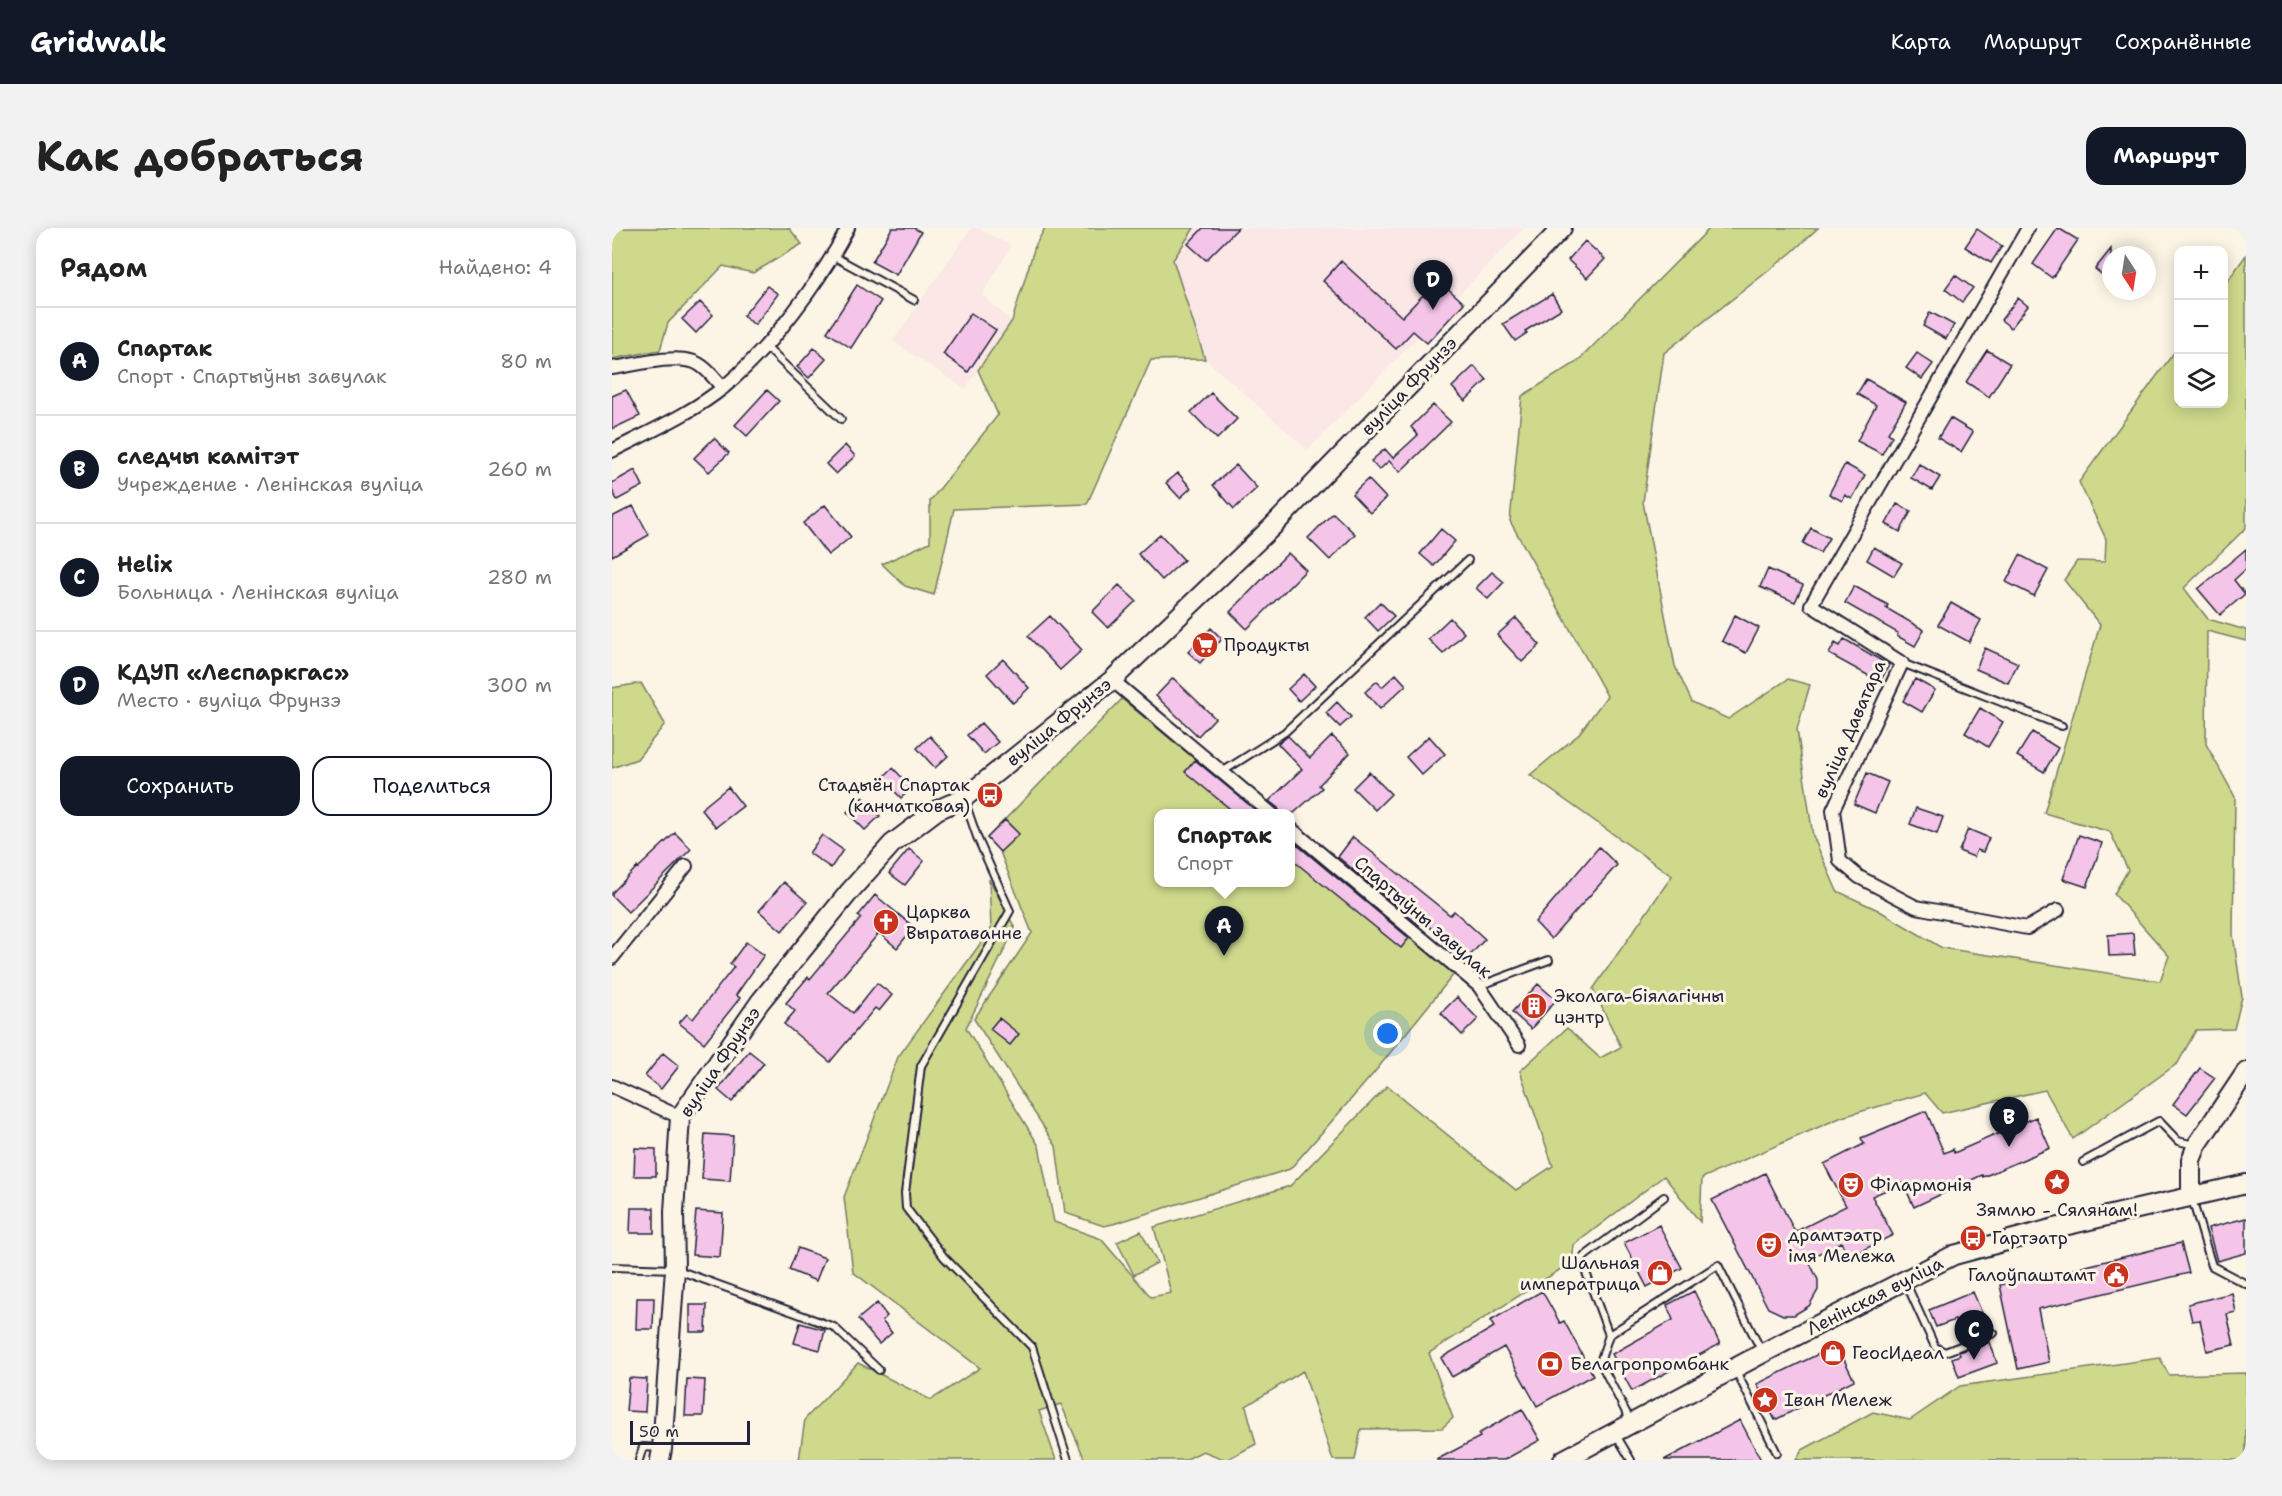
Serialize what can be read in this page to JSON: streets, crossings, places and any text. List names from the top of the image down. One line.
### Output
{"streets":{"street":["вуліца Фрунзэ","вуліца Даватара","Спартыўны завулак","Ленінская вуліца"]},"places":{"supermarket":["Продукты"],"bus stop":["Стадыён Спартак (канчатковая)","Гартэатр"],"church":["Царква Выратаванне"],"building":["Эколага-біялагічны цэнтр"],"place":["Зямлю - Сялянам!","Іван Мележ"],"theatre":["Філармонія","драмтэатр імя Мележа"],"shop":["Шальная императрица","ГеосИдеал"],"public building":["Галоўпаштамт"],"bank":["Белагропромбанк"]},"scale_bar":"50 m","north":"bottom","page":{"header":"Gridwalk","nav":["Карта","Маршрут","Сохранённые"],"buttons":["Маршрут",["Сохранить","Поделиться"]],"title":"Как добраться","heading":["Рядом","Найдено: 4"],"map_buttons":["+","−"],"pins":["D","A","B","C"],"list":[{"mark":"A","name":"Спартак","note":"Спорт · Спартыўны завулак","value":"80 m"},{"mark":"B","name":"следчы камітэт","note":"Учреждение · Ленінская вуліца","value":"260 m"},{"mark":"C","name":"Helix","note":"Больница · Ленінская вуліца","value":"280 m"},{"mark":"D","name":"КДУП «Леспаркгас»","note":"Место · вуліца Фрунзэ","value":"300 m"}],"popup":["Спартак","Спорт"],"scale":"50 m"}}
